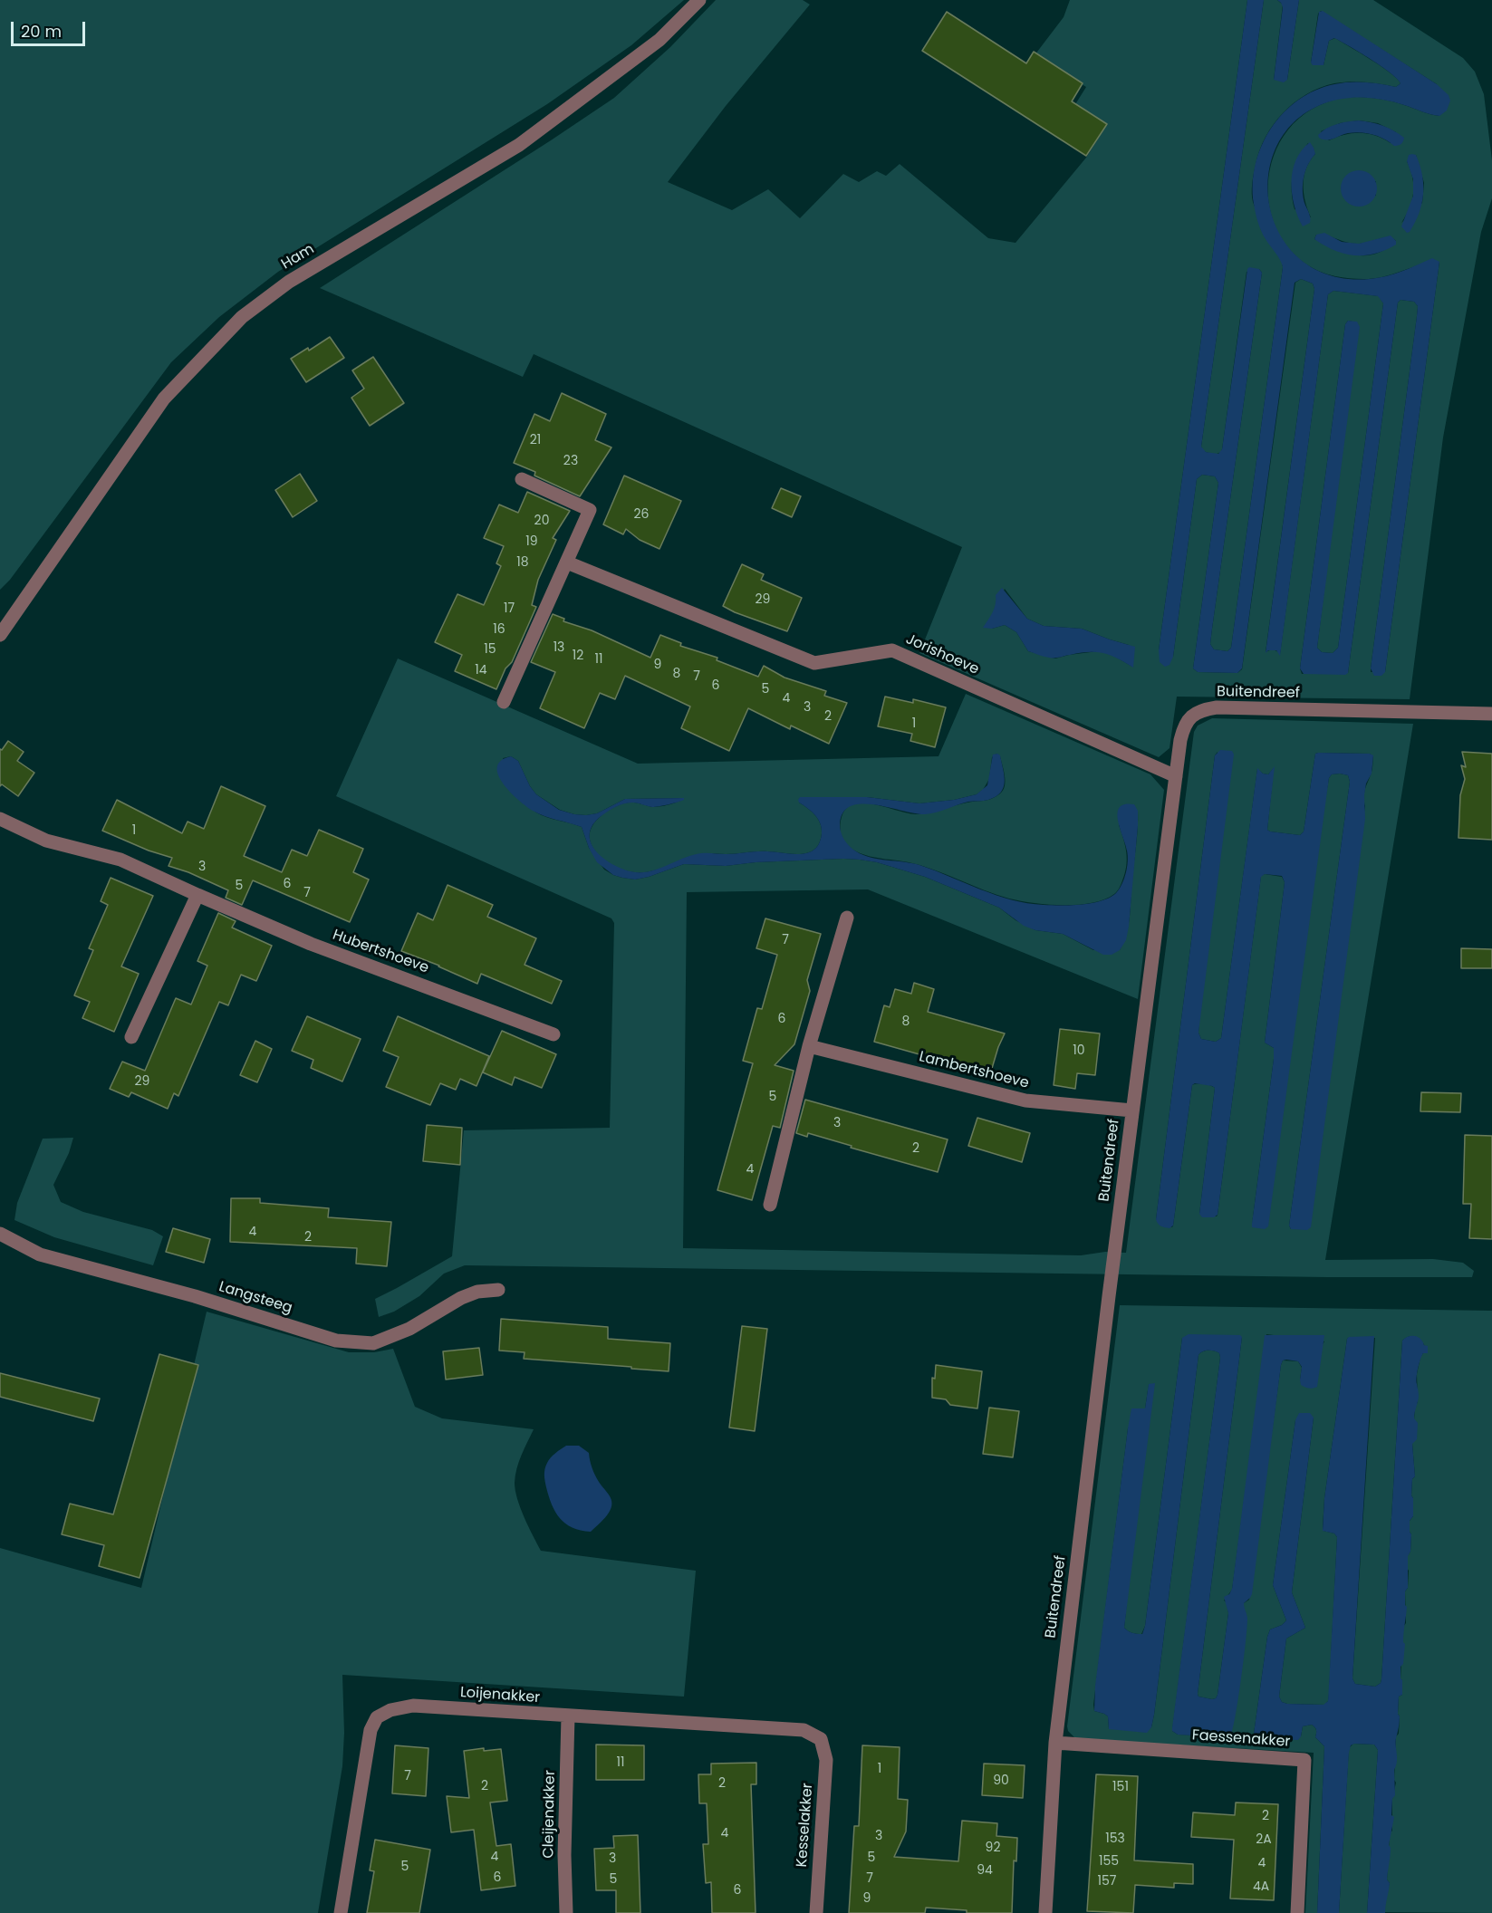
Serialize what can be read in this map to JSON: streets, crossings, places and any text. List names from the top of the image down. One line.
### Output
{"streets":{"street":["Ham","Jorishoeve","Buitendreef","Hubertshoeve","Lambertshoeve","Langsteeg","Loijenakker","Faessenakker","Cleijenakker","Kesselakker"]},"crossings":[["Jorishoeve","Buitendreef"],["Buitendreef","Lambertshoeve"],["Buitendreef","Faessenakker"],["Loijenakker","Cleijenakker"],["Loijenakker","Kesselakker"]],"house_numbers":["21","23","26","20","19","18","29","17","16","13","15","12","11","9","14","8","7","6","5","4","3","2","1","1","3","6","5","7","7","6","8","10","29","5","3","2","4","4","2","11","1","7","90","2","2","151","2","4","3","153","2A","92","4","5","3","155","4","5","94","6","7","5","157","4A","6","9"],"scale_bar":"20 m"}
